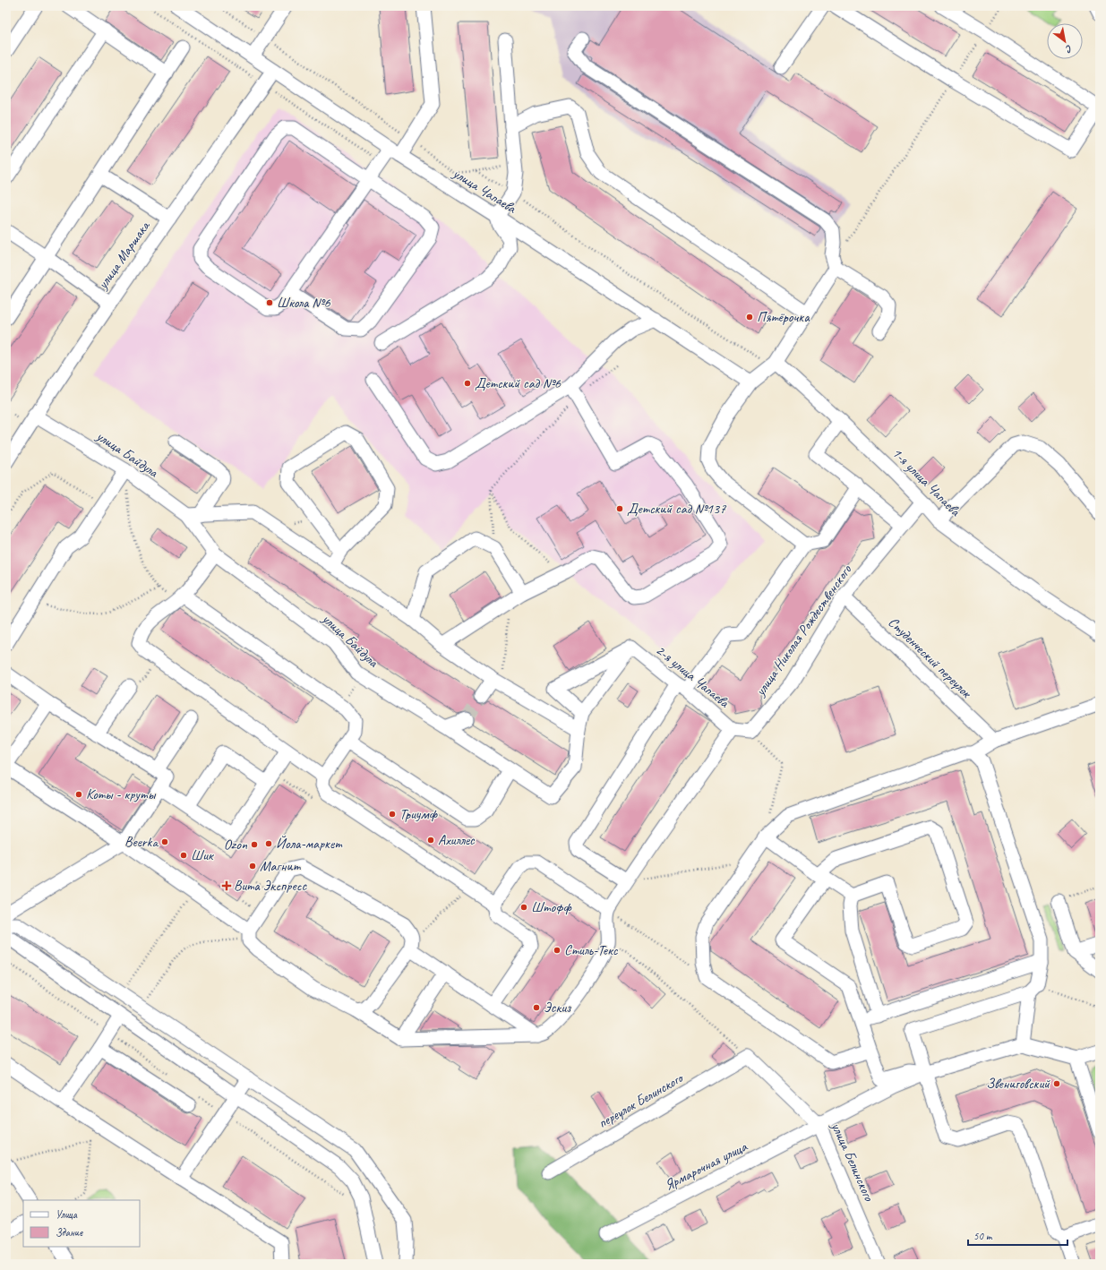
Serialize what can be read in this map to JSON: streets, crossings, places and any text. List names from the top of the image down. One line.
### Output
{"streets":{"street":["улица Чапаева","улица Маршака","улица Байдула","1-я улица Чапаева","улица Николая Рождественского","Студенческий переулок","2-я улица Чапаева","переулок Белинского","улица Белинского","Ярмарочная улица"]},"crossings":[["улица Чапаева","улица Маршака"],["улица Маршака","улица Байдула"],["улица Байдула","2-я улица Чапаева"],["1-я улица Чапаева","улица Николая Рождественского"],["улица Николая Рождественского","Студенческий переулок"],["переулок Белинского","улица Белинского"],["улица Белинского","Ярмарочная улица"]],"places":{"other":["Школа №6","Пятёрочка","Детский сад №6","Детский сад №137","Коты - круты","Триумф","Ахиллес","Beerka","Йола-маркет","Ozon","Шик","Магнит","Штофф","Стиль-Текс","Эскиз","Звениговский"],"health":["Вита Экспресс"]},"legend":["Улица","Здание"],"scale_bar":"50 m","north":"bottom right"}
